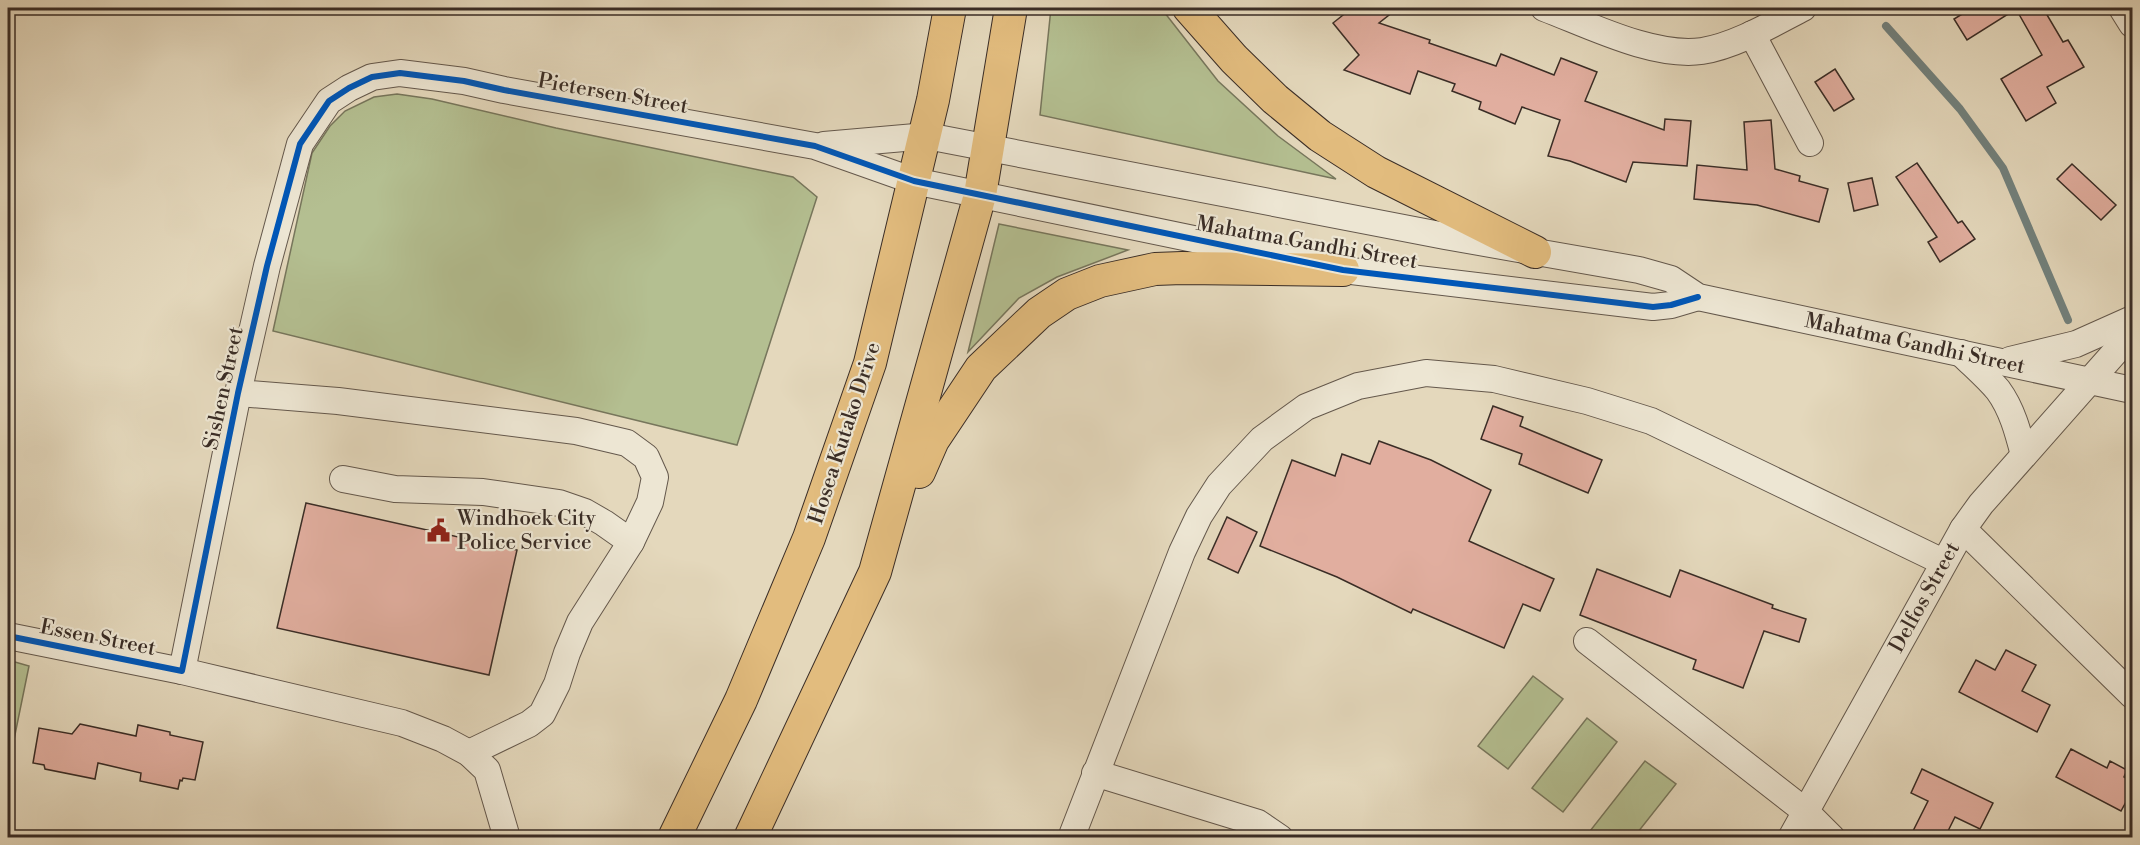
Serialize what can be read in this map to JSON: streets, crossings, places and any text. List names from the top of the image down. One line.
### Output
{"streets":{"main road":["Hosea Kutako Drive"],"street":["Pietersen Street","Mahatma Gandhi Street","Sishen Street","Delfos Street","Essen Street"]},"crossings":[["Pietersen Street","Mahatma Gandhi Street"],["Pietersen Street","Sishen Street"],["Pietersen Street","Hosea Kutako Drive"],["Mahatma Gandhi Street","Hosea Kutako Drive"],["Mahatma Gandhi Street","Delfos Street"],["Sishen Street","Essen Street"]],"places":{"public building":["Windhoek City Police Service"]}}
